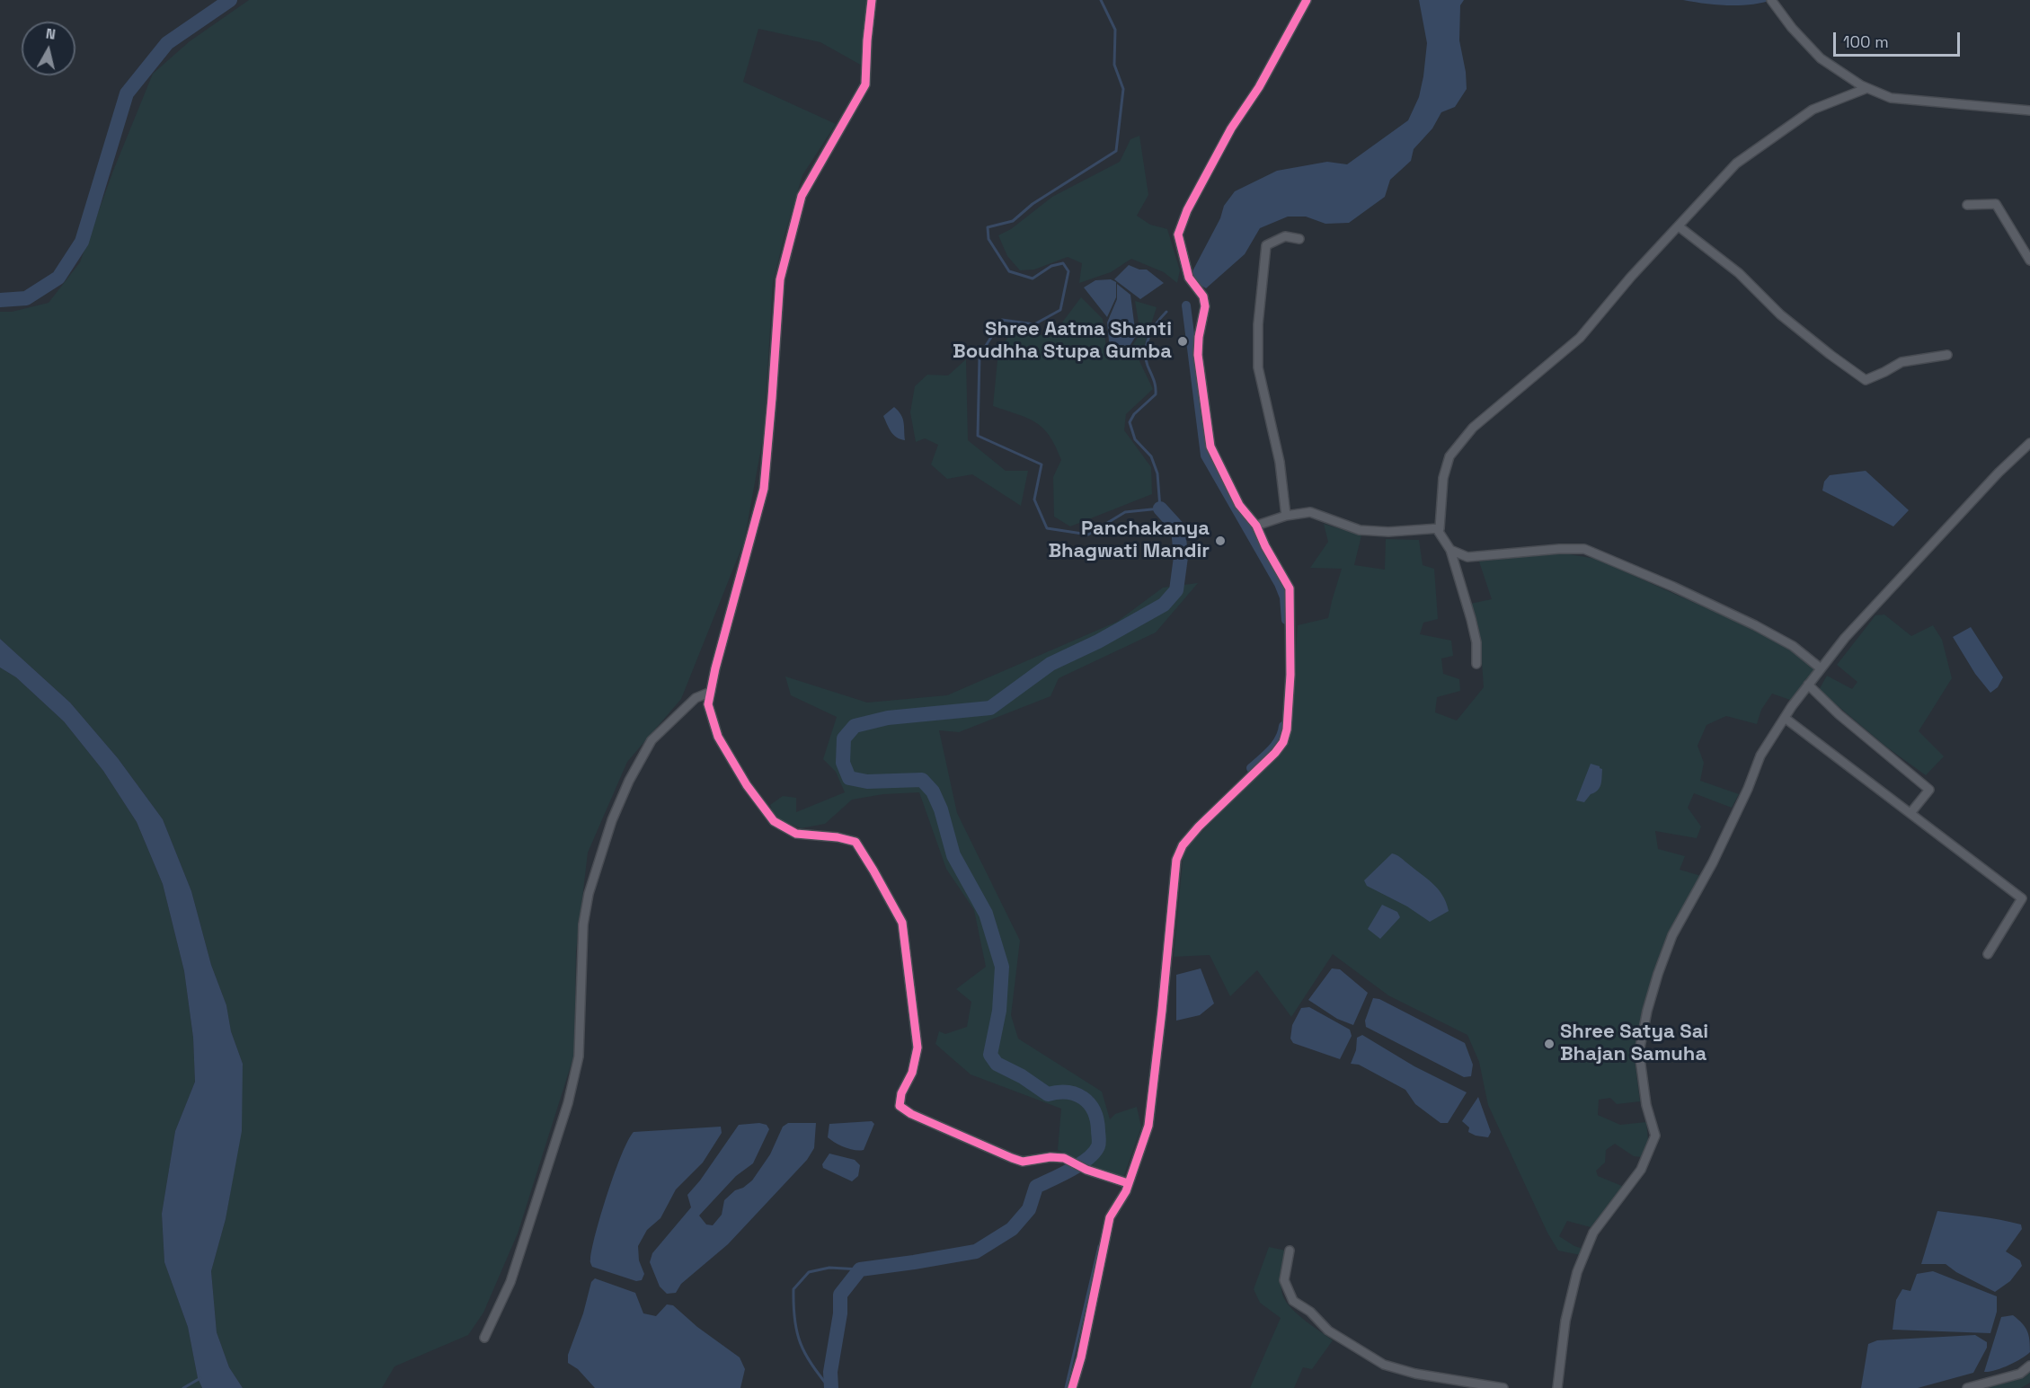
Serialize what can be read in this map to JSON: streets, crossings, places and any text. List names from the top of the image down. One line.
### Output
{"places":["Shree Aatma Shanti Boudhha Stupa Gumba","Panchakanya Bhagwati Mandir","Shree Satya Sai Bhajan Samuha"],"scale_bar":"100 m","north":"top"}
